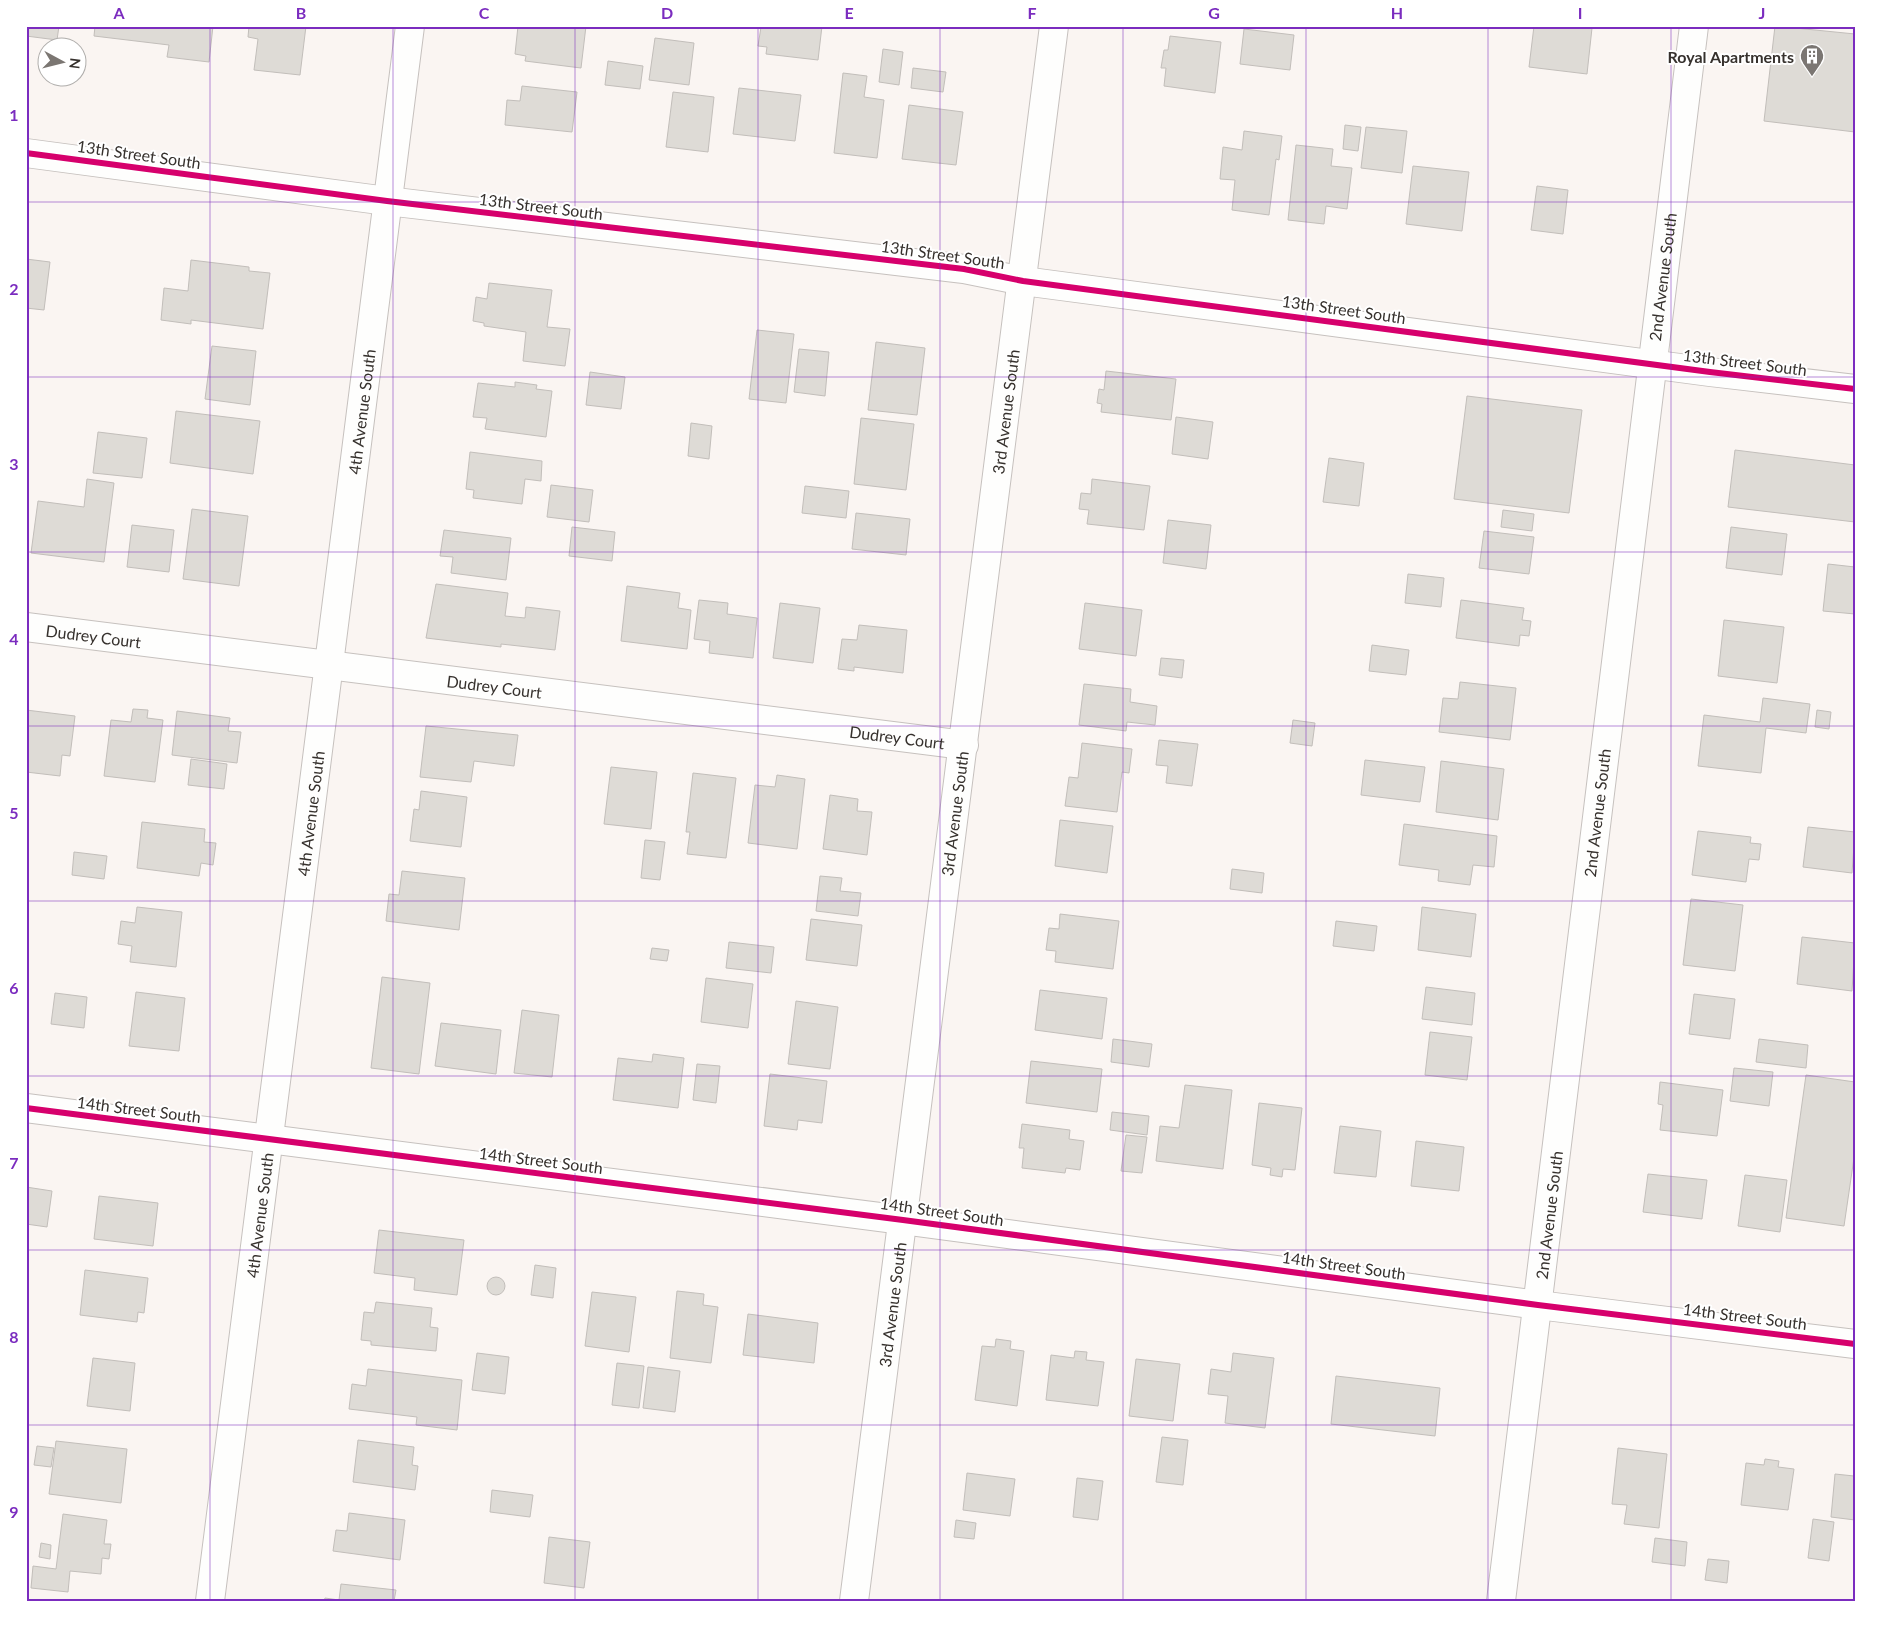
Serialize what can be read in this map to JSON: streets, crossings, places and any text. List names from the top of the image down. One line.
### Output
{"streets":{"street":["13th Street South","2nd Avenue South","4th Avenue South","3rd Avenue South","Dudrey Court","14th Street South"]},"crossings":[["13th Street South","2nd Avenue South"],["13th Street South","4th Avenue South"],["13th Street South","3rd Avenue South"],["2nd Avenue South","14th Street South"],["4th Avenue South","Dudrey Court"],["4th Avenue South","14th Street South"],["3rd Avenue South","Dudrey Court"],["3rd Avenue South","14th Street South"]],"places":{"building":["Royal Apartments"]},"north":"right","grid":{"columns":["A","B","C","D","E","F","G","H","I","J"],"rows":["1","2","3","4","5","6","7","8","9"]}}
